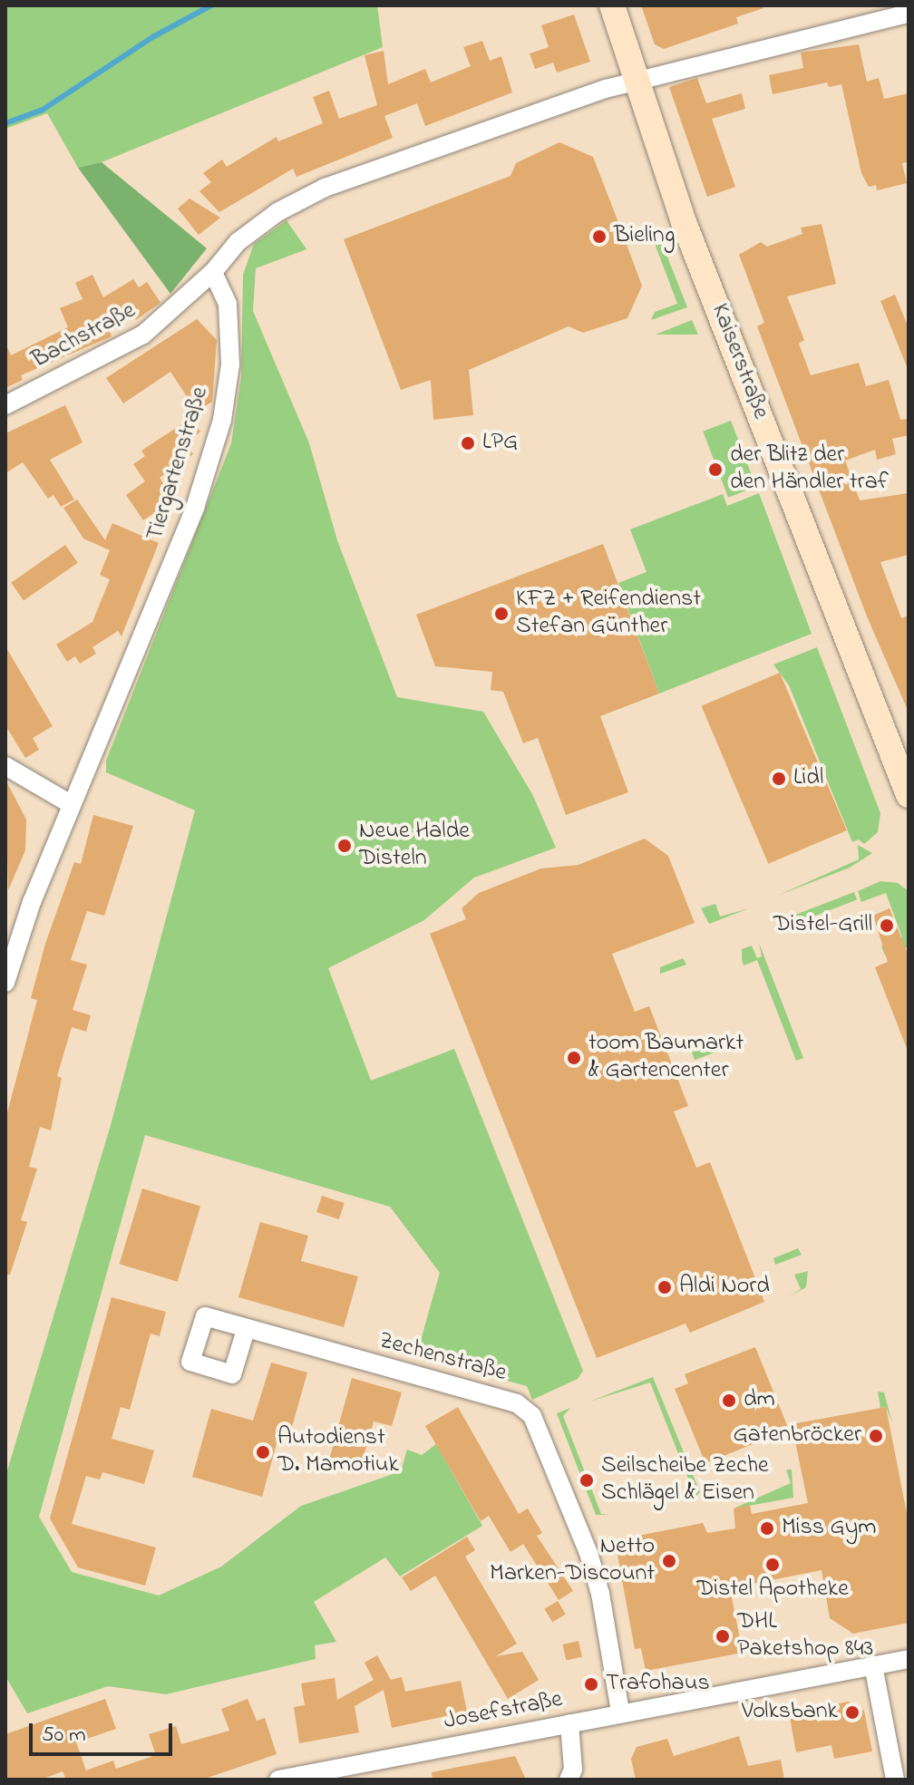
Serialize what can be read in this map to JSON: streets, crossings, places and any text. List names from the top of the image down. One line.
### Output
{"streets":{"main road":["Kaiserstraße"],"street":["Bachstraße","Tiergartenstraße","Zechenstraße","Josefstraße"]},"crossings":[["Bachstraße","Tiergartenstraße"],["Zechenstraße","Josefstraße"]],"places":["Bieling","LPG","der Blitz der den Händler traf","KFZ + Reifendienst Stefan Günther","Lidl","Neue Halde Disteln","Distel-Grill","toom Baumarkt & Gartencenter","Aldi Nord","dm","Gatenbröcker","Autodienst D. Mamotiuk","Seilscheibe Zeche Schlägel & Eisen","Miss Gym","Netto Marken-Discount","Distel Apotheke","DHL Paketshop 843","Trafohaus","Volksbank"],"scale_bar":"50 m"}
